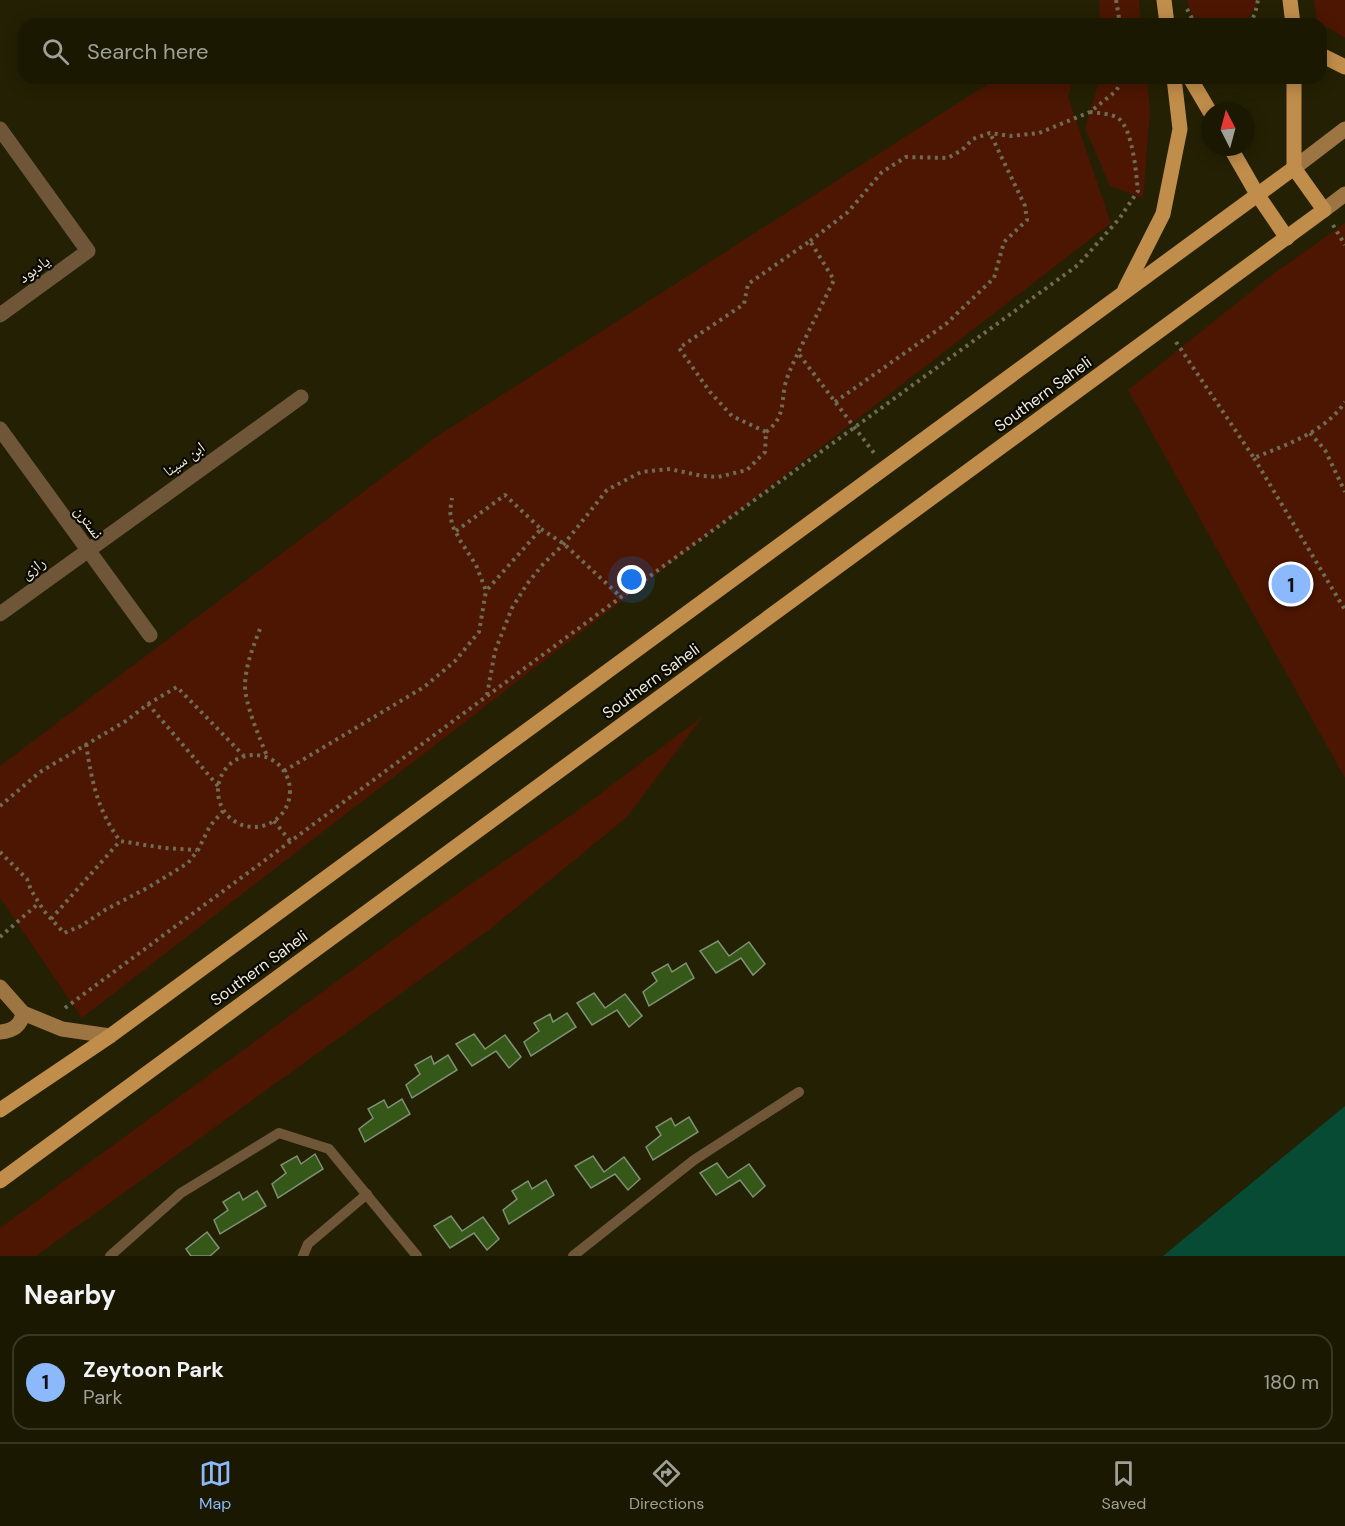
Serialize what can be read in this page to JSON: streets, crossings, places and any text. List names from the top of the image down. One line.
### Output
{"streets":{"main road":["Southern Saheli"],"street":["یادبود","ابن سینا","نسترن","رازی"]},"crossings":[["ابن سینا","نسترن"],["ابن سینا","رازی"],["نسترن","رازی"]],"north":"top","page":{"search":"Search here","pins":"1","heading":"Nearby","list":[{"mark":"1","name":"Zeytoon Park","note":"Park","value":"180 m"}],"nav":["Map","Directions","Saved"]}}
